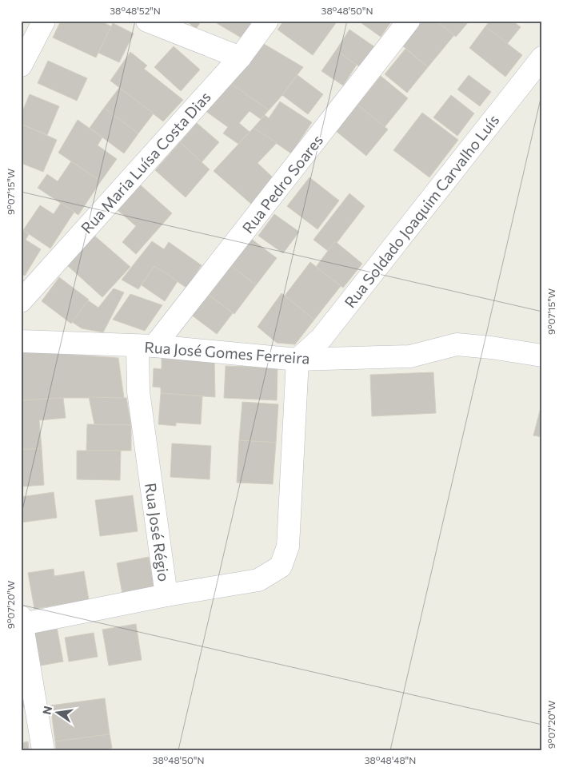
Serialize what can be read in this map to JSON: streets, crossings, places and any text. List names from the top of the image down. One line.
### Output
{"streets":{"street":["Rua Maria Luísa Costa Dias","Rua Pedro Soares","Rua Soldado Joaquim Carvalho Luís","Rua José Gomes Ferreira","Rua José Régio"]},"crossings":[["Rua Pedro Soares","Rua José Gomes Ferreira"],["Rua Pedro Soares","Rua José Régio"],["Rua Soldado Joaquim Carvalho Luís","Rua José Gomes Ferreira"],["Rua José Gomes Ferreira","Rua José Régio"]],"north":"left","coordinates":["38°48'52\"N","38°48'50\"N","9°07'15\"W","9°07'20\"W","38°48'48\"N"]}
